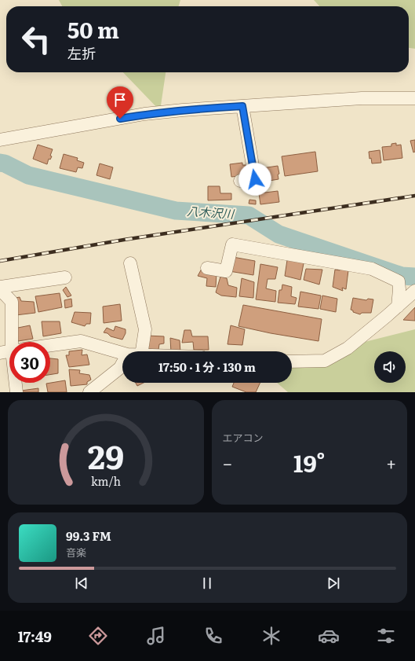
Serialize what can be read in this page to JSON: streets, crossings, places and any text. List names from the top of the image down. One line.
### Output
{"water":["八木沢川"],"page":{"turn":["50 m","左折"],"limit":"30","trip":"17:50 · 1 分 · 130 m","tile":"エアコン","heat":["−","19°","+"],"song":["99.3 FM","音楽"],"tabs":"17:49","gauge":["29","km/h"]}}
